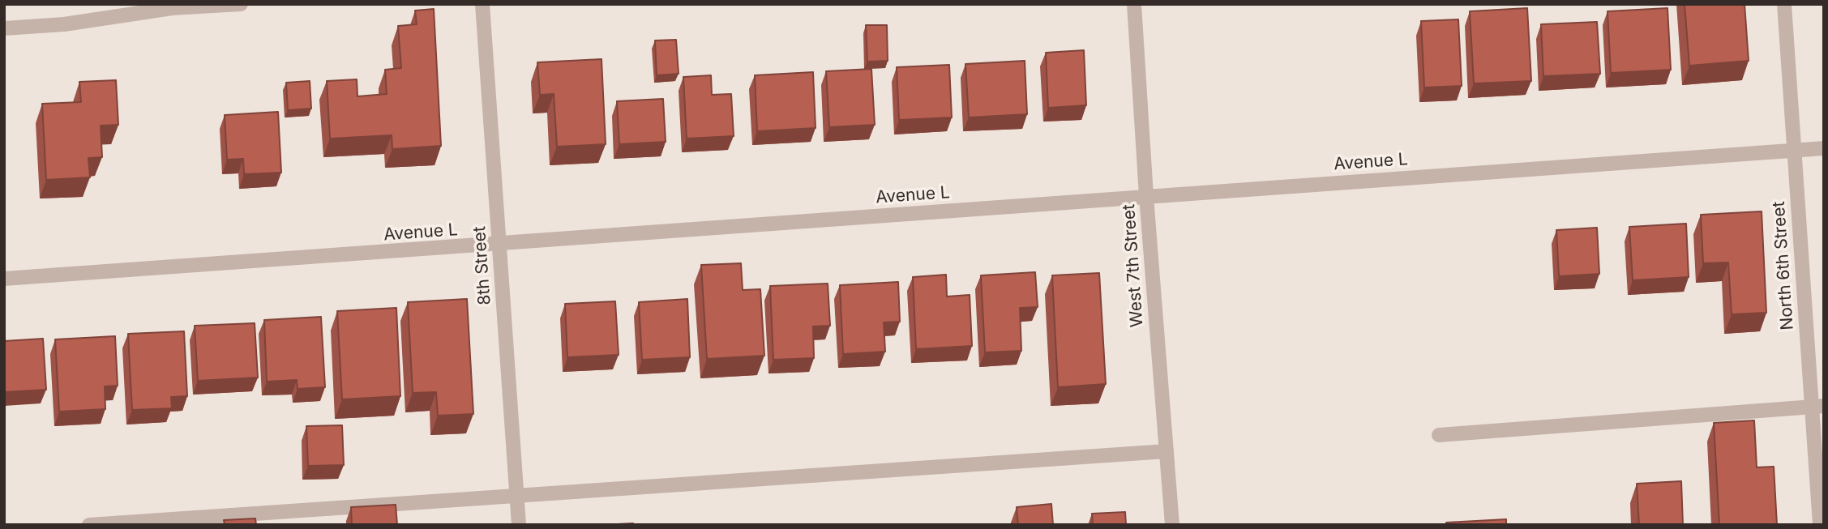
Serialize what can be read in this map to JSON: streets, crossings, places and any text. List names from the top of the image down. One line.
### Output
{"streets":{"street":["Avenue L","8th Street","West 7th Street","North 6th Street"]},"crossings":[["Avenue L","8th Street"],["Avenue L","West 7th Street"],["Avenue L","North 6th Street"]]}
